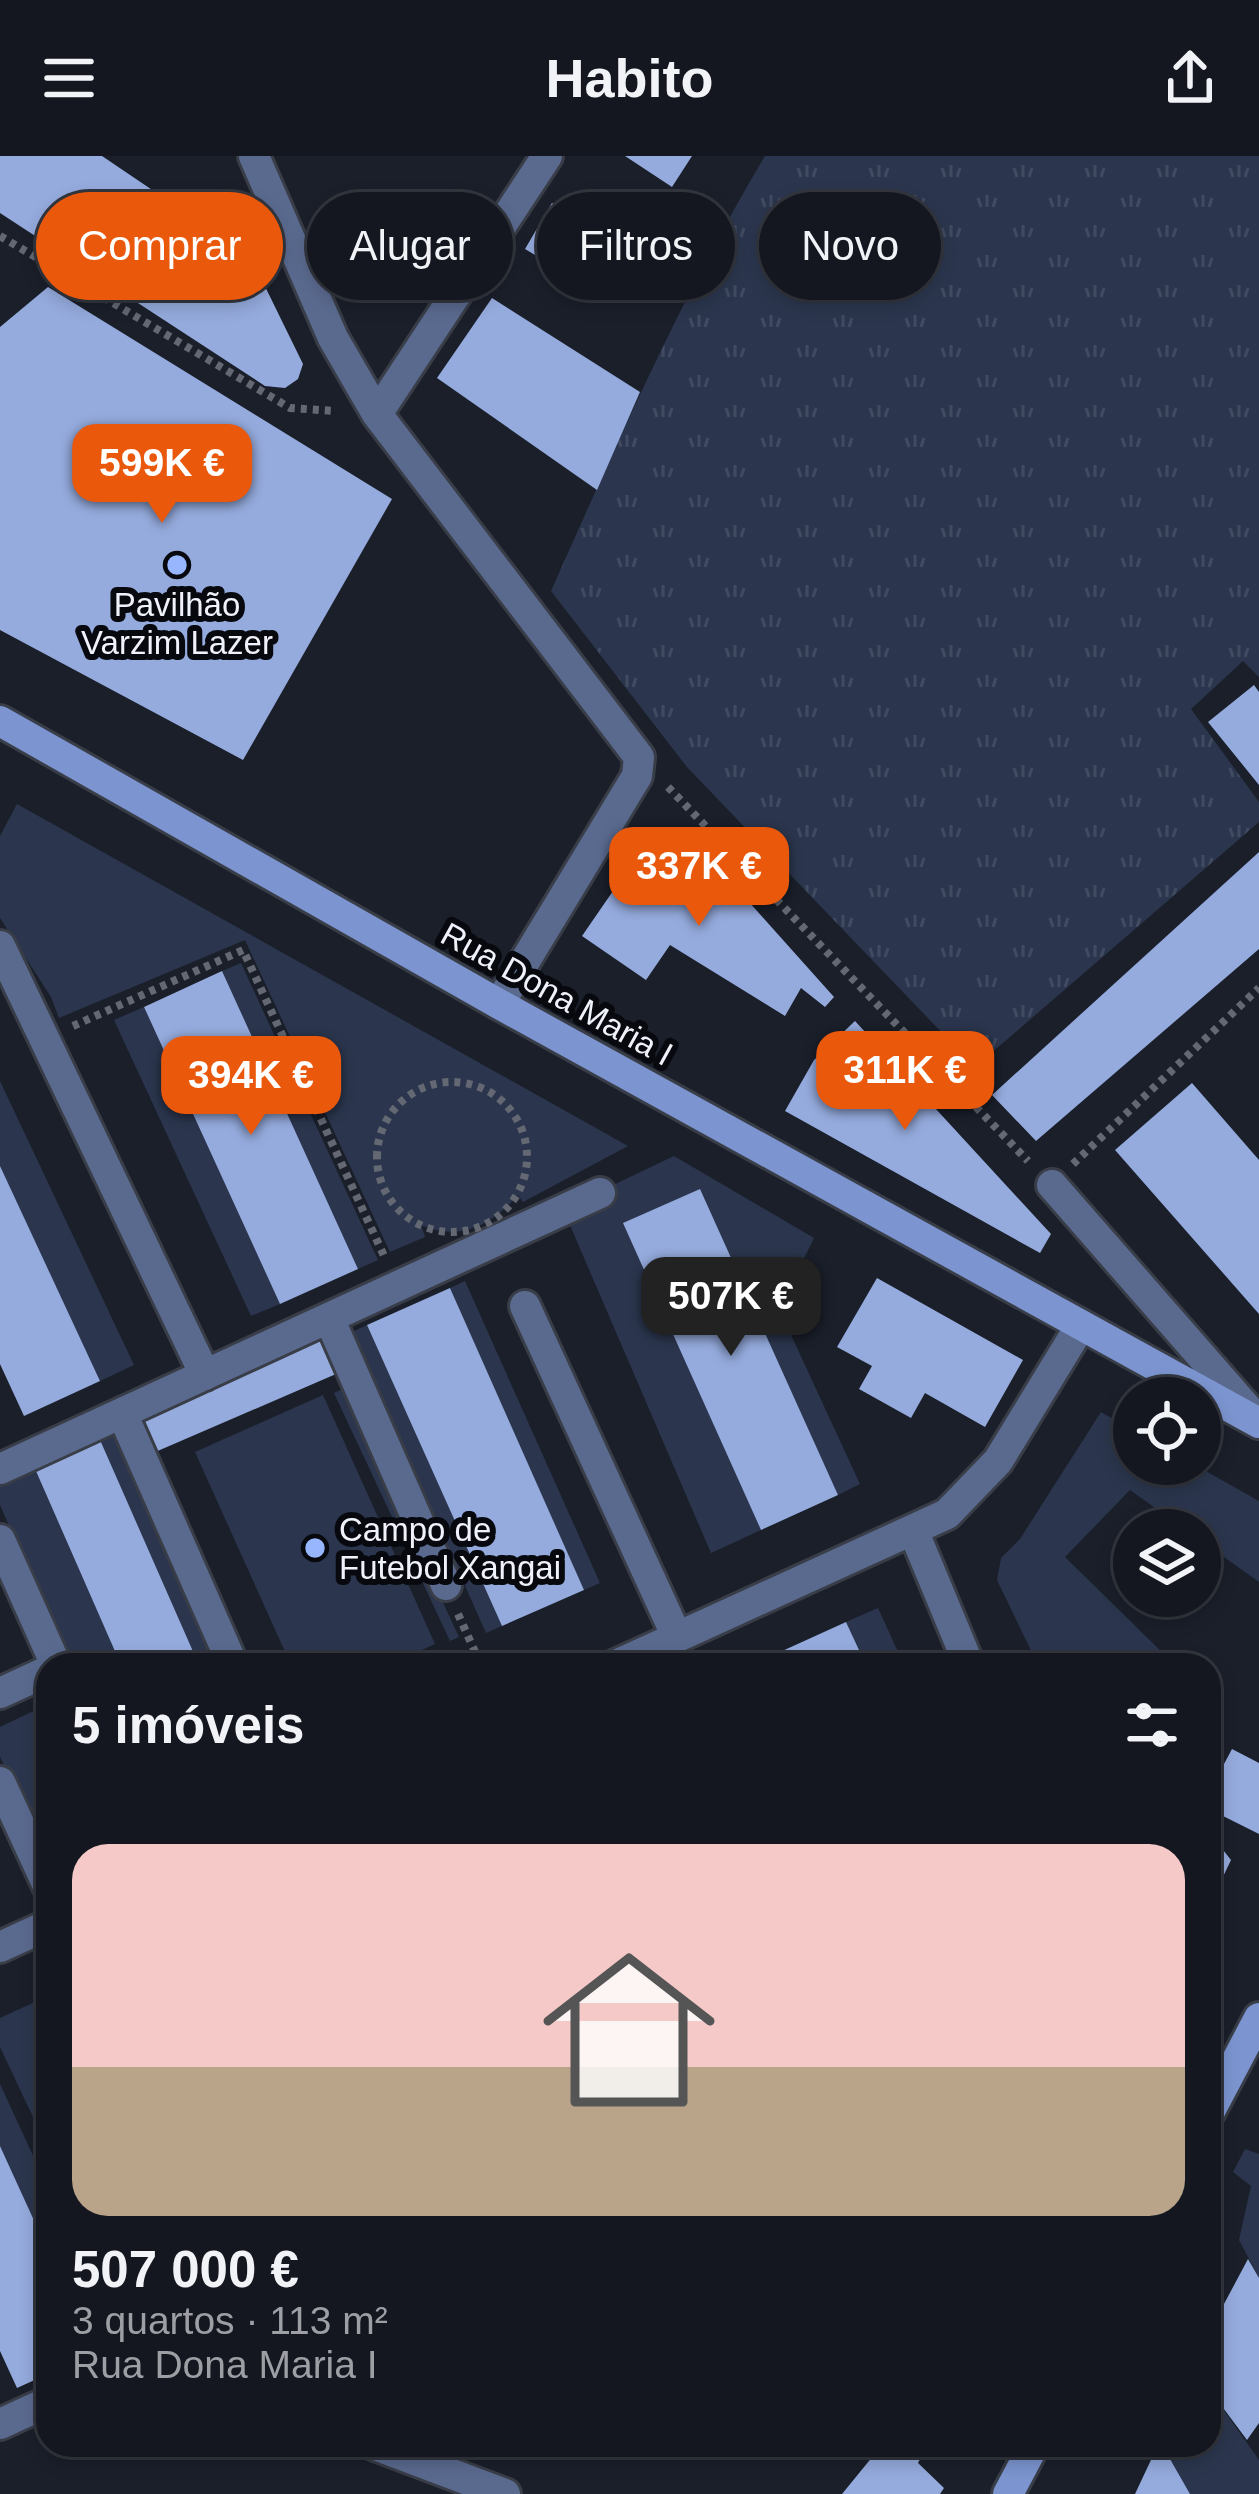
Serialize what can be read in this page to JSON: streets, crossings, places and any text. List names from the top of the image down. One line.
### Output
{"streets":{"main road":["Rua Dona Maria I"]},"places":["Pavilhão Varzim Lazer","Campo de Futebol Xangai"],"page":{"header":"Habito","chip":["Comprar","Alugar","Filtros","Novo"],"price":["599K €","337K €","311K €","394K €","507K €"],"heading":"5 imóveis","list":[{"name":"507 000 €","note":"3 quartos · 113 m² · Rua Dona Maria I"}]}}
